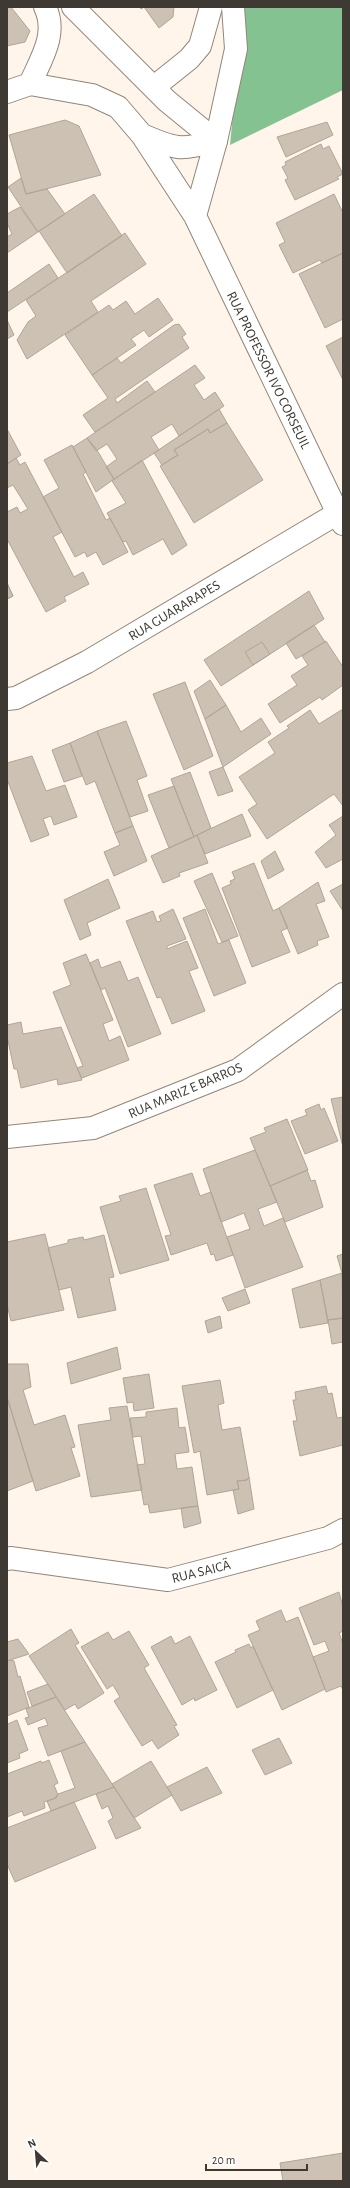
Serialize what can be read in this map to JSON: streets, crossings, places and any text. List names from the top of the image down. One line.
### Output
{"streets":{"street":["RUA PROFESSOR IVO CORSEUIL","RUA GUARARAPES","RUA MARIZ E BARROS","RUA SAICÃ"]},"crossings":[["RUA PROFESSOR IVO CORSEUIL","RUA GUARARAPES"]],"scale_bar":"20 m","north":"top left"}
